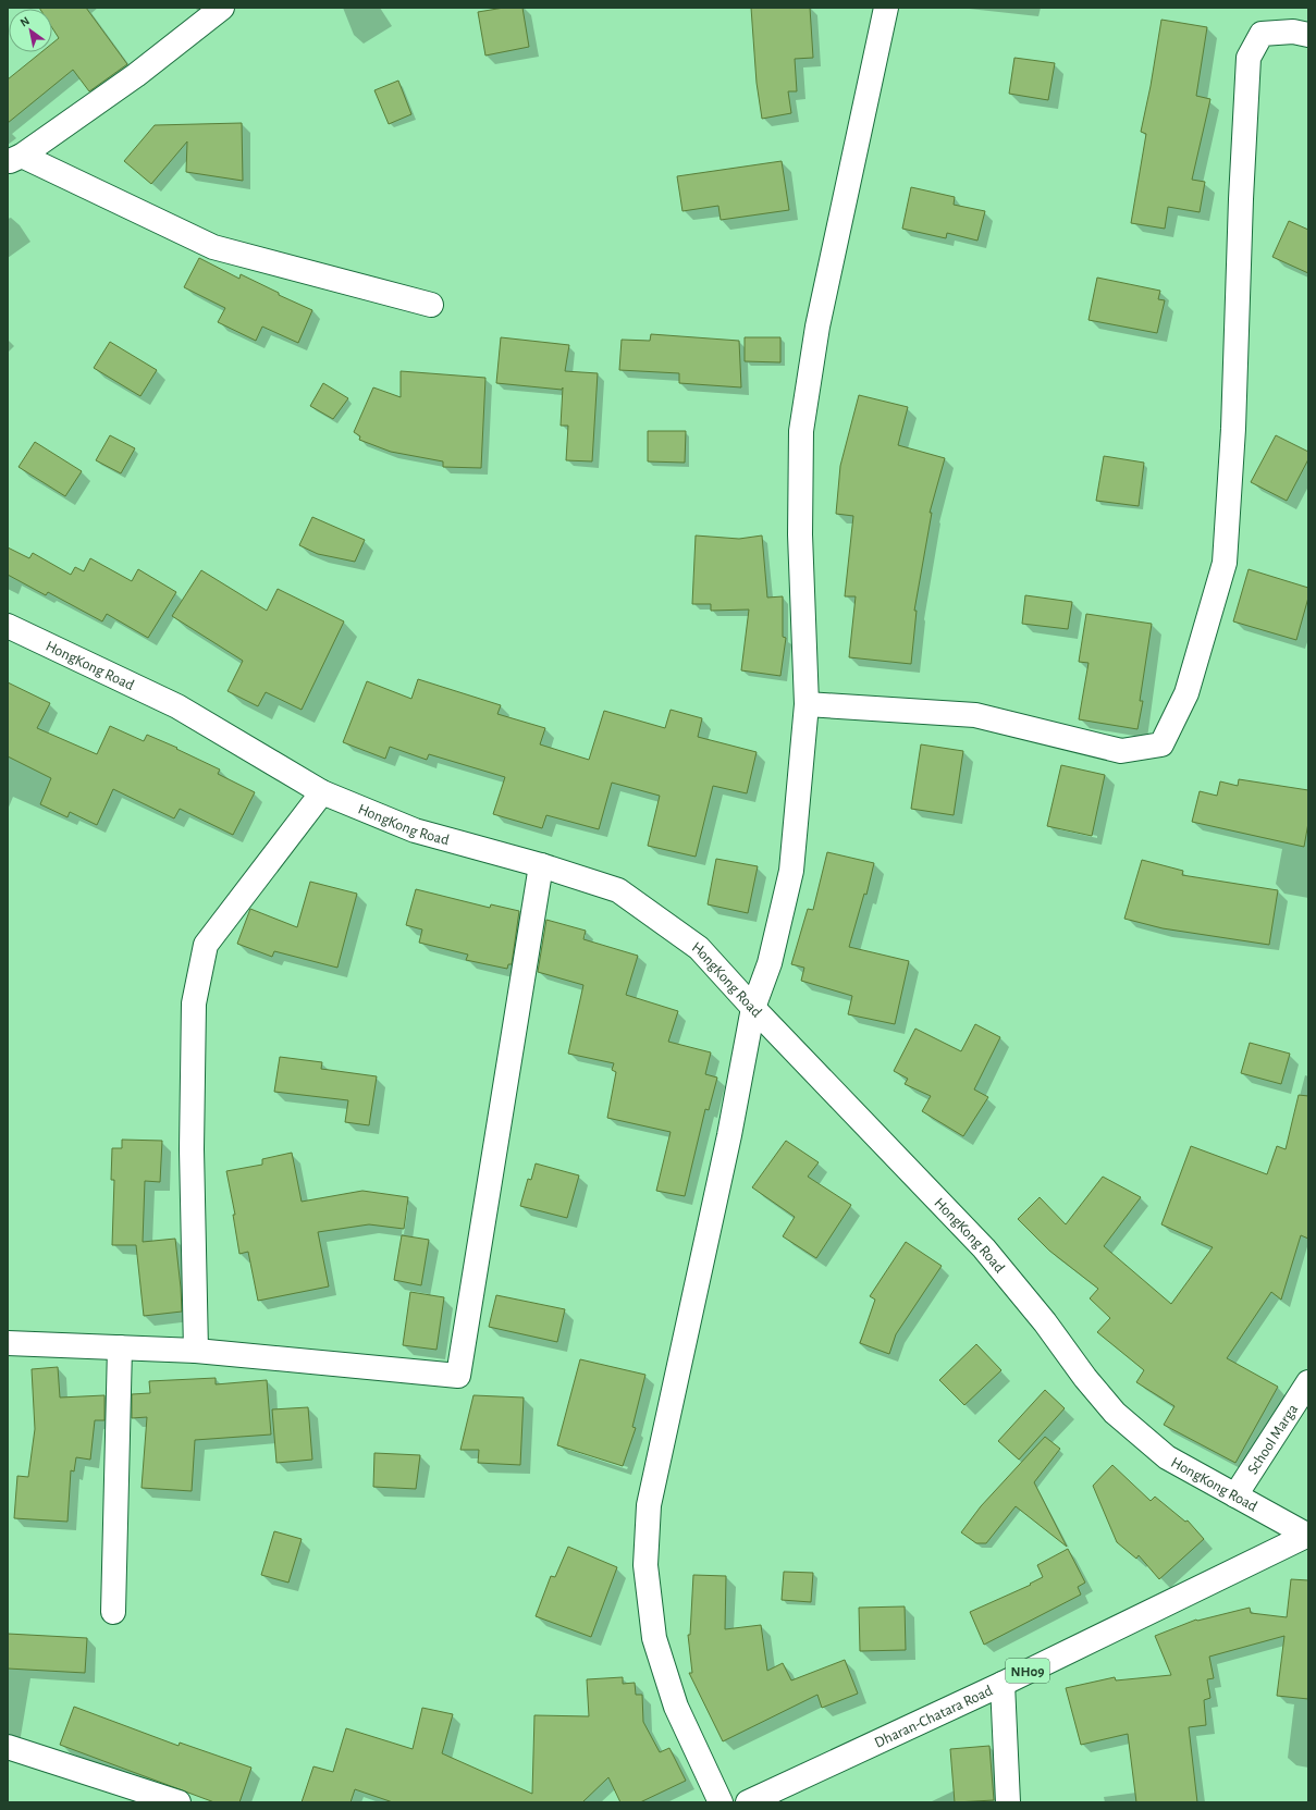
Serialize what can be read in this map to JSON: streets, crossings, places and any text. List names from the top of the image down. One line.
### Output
{"streets":{"street":["HongKong Road","School Marga","NH09","Dharan-Chatara Road"]},"crossings":[["HongKong Road","School Marga"],["HongKong Road","Dharan-Chatara Road"]],"north":"top left"}
